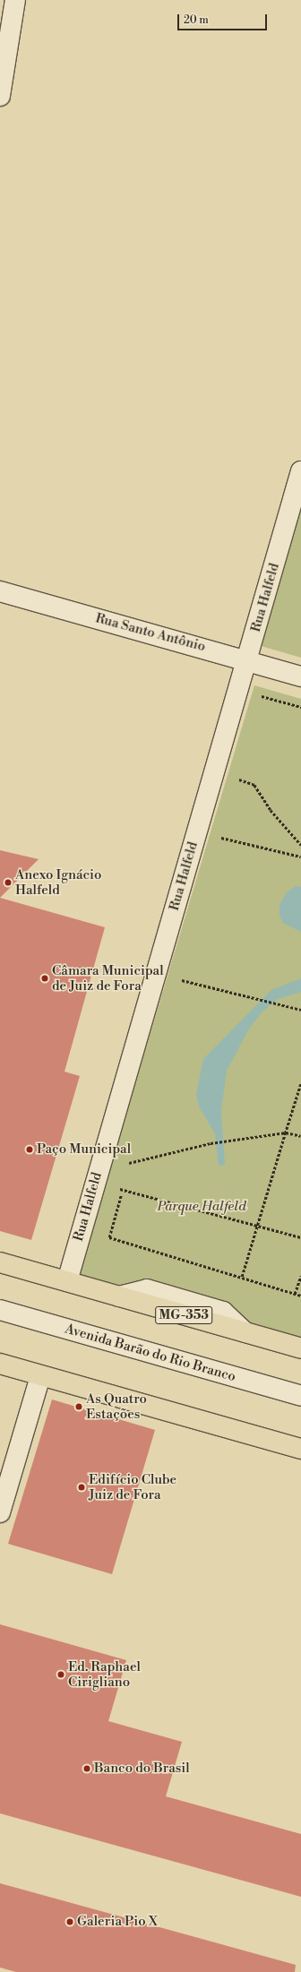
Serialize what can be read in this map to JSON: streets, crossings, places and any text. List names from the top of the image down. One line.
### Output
{"streets":{"main road":["MG-353"],"street":["Rua Halfeld","Rua Santo Antônio","Avenida Barão do Rio Branco"]},"crossings":[["Rua Halfeld","Rua Santo Antônio"],["Rua Halfeld","MG-353"]],"parks":["Parque Halfeld"],"places":["Anexo Ignácio Halfeld","Câmara Municipal de Juiz de Fora","Paço Municipal","As Quatro Estações","Edifício Clube Juiz de Fora","Ed. Raphael Cirigliano","Banco do Brasil","Galeria Pio X"],"scale_bar":"20 m"}
